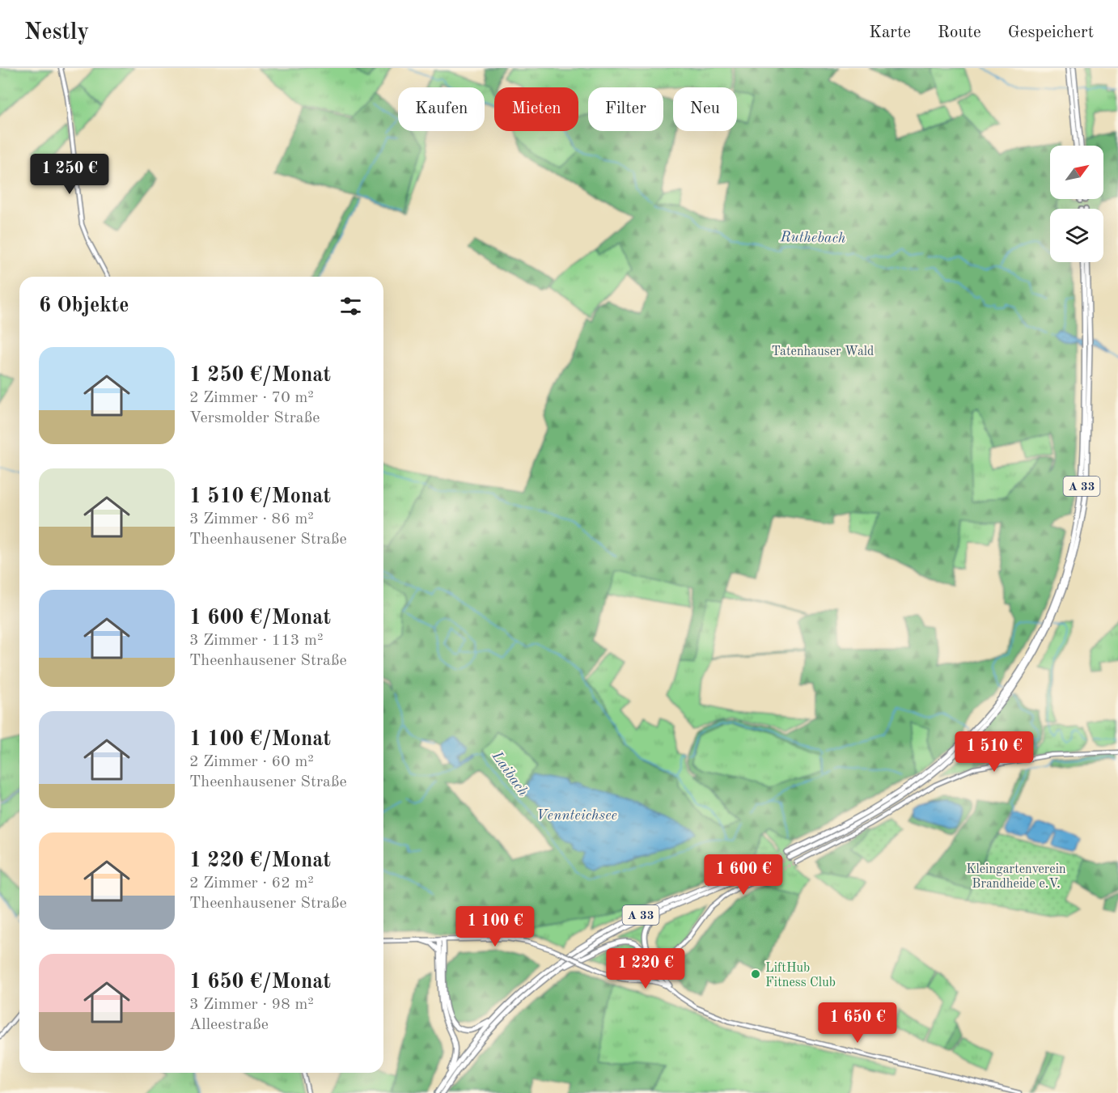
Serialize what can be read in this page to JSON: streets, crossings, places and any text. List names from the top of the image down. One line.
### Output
{"streets":{"highway":["A 33"]},"water":["Ruthebach","Laibach","Vennteichsee"],"parks":["Tatenhauser Wald","Kleingartenverein Brandheide e.V."],"places":["LiftHub Fitness Club"],"north":"top right","page":{"header":"Nestly","nav":["Karte","Route","Gespeichert"],"chip":["Kaufen","Mieten","Filter","Neu"],"price":["1 250 €","1 510 €","1 600 €","1 100 €","1 220 €","1 650 €"],"heading":"6 Objekte","list":[{"name":"1 250 €/Monat","note":"2 Zimmer · 70 m² · Versmolder Straße"},{"name":"1 510 €/Monat","note":"3 Zimmer · 86 m² · Theenhausener Straße"},{"name":"1 600 €/Monat","note":"3 Zimmer · 113 m² · Theenhausener Straße"},{"name":"1 100 €/Monat","note":"2 Zimmer · 60 m² · Theenhausener Straße"},{"name":"1 220 €/Monat","note":"2 Zimmer · 62 m² · Theenhausener Straße"},{"name":"1 650 €/Monat","note":"3 Zimmer · 98 m² · Alleestraße"}]}}
